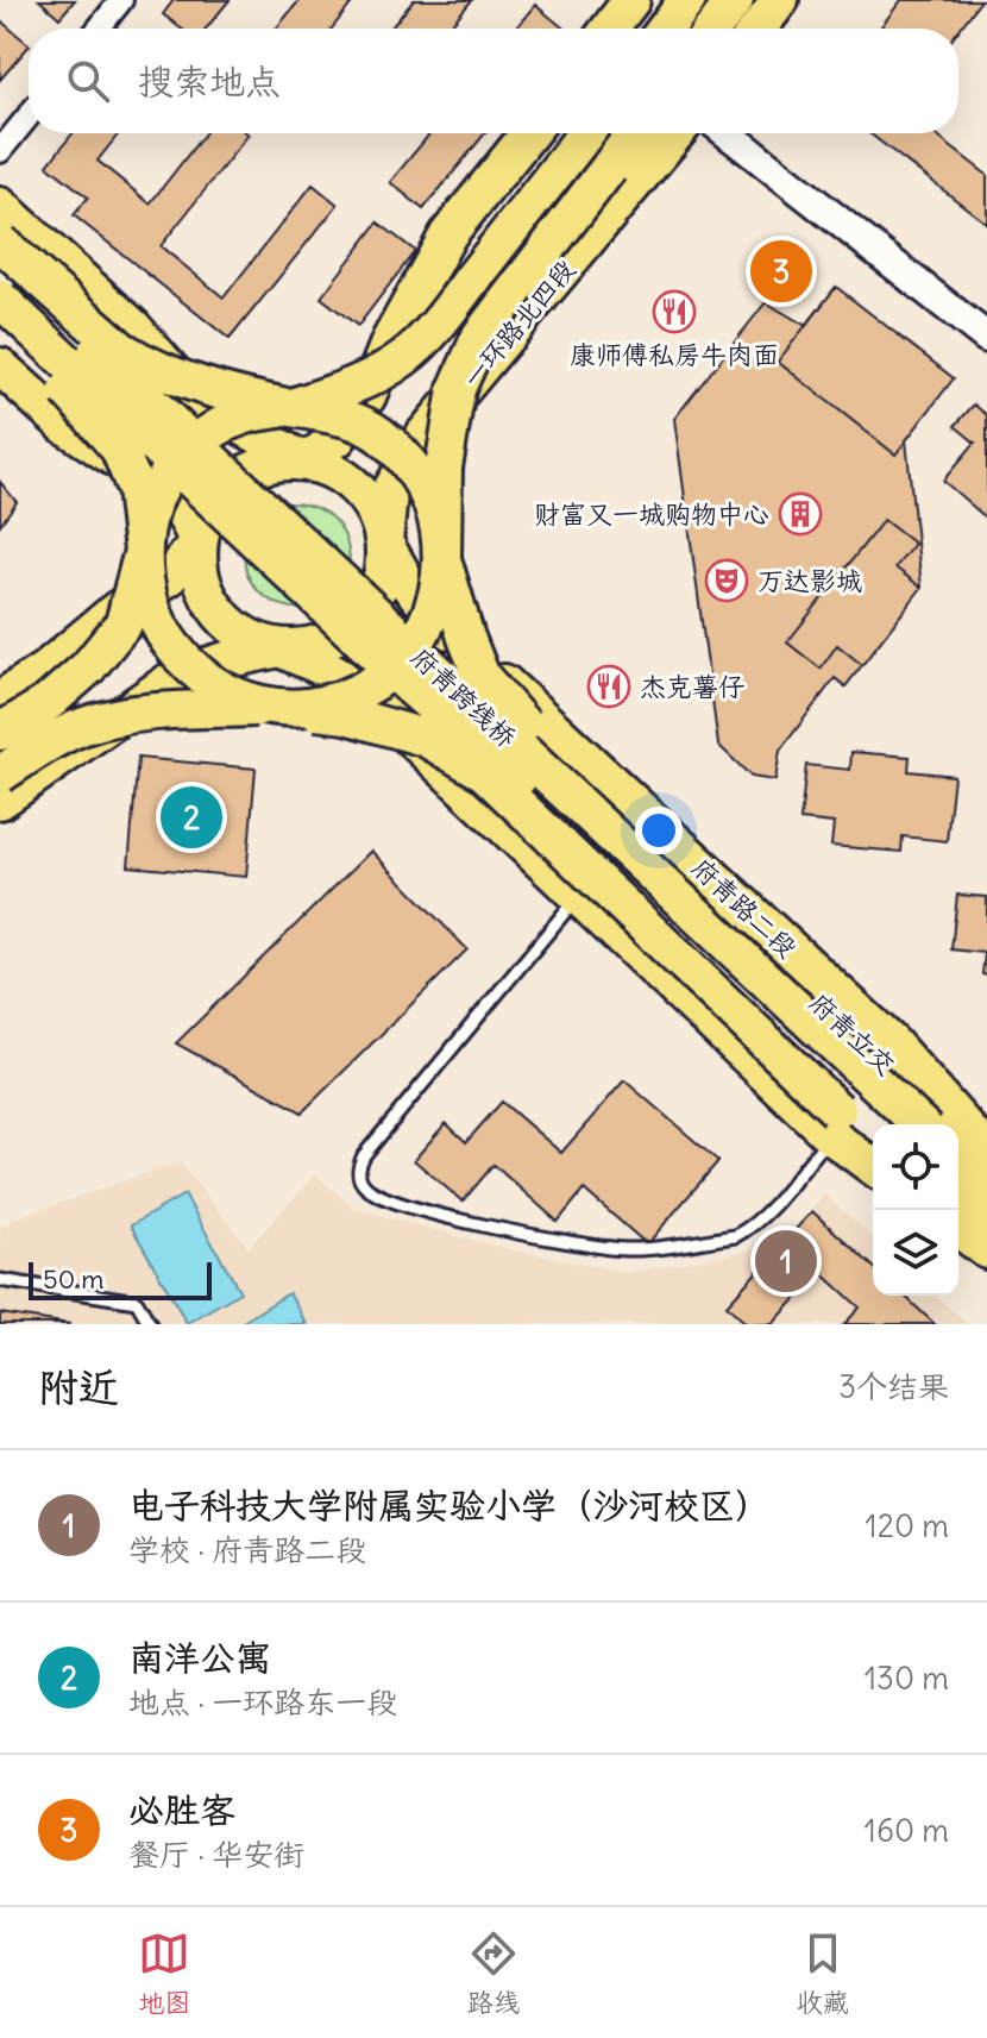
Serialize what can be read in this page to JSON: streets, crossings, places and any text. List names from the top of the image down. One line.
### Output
{"streets":{"main road":["一环路北四段","府青跨线桥","府青路二段","府青立交"]},"crossings":[["一环路北四段","府青路二段"]],"places":{"restaurant":["康师傅私房牛肉面","杰克薯仔"],"building":["财富又一城购物中心"],"theatre":["万达影城"]},"scale_bar":"50 m","page":{"search":"搜索地点","pins":["3","2","1"],"scale":"50 m","heading":["附近","3个结果"],"list":[{"mark":"1","name":"电子科技大学附属实验小学（沙河校区）","note":"学校 · 府青路二段","value":"120 m"},{"mark":"2","name":"南洋公寓","note":"地点 · 一环路东一段","value":"130 m"},{"mark":"3","name":"必胜客","note":"餐厅 · 华安街","value":"160 m"}],"nav":["地图","路线","收藏"]}}
